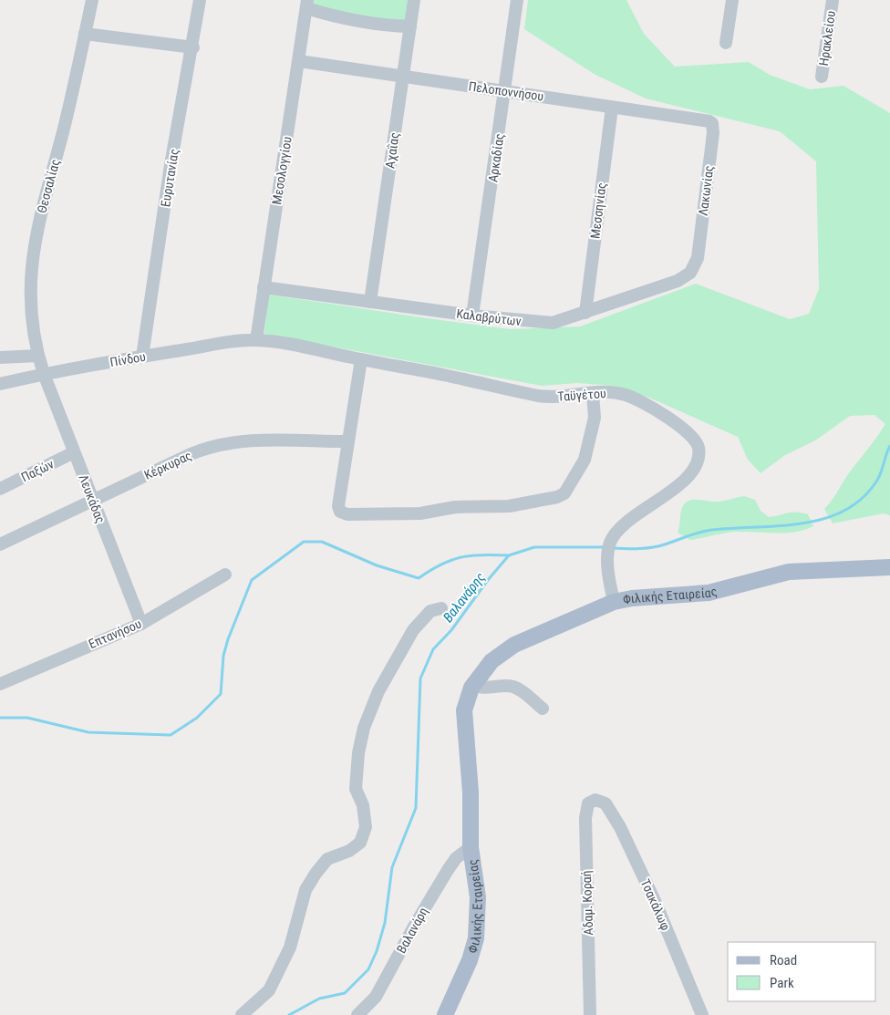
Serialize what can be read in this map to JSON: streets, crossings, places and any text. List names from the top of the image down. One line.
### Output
{"streets":{"main road":["Φιλικής Εταιρείας"],"street":["Ηρακλείου","Πελοποννήσου","Αχαΐας","Αρκαδίας","Μεσολογγίου","Ευρυτανίας","Θεσσαλίας","Λακωνίας","Μεσσηνίας","Καλαβρύτων","Πίνδου","Ταϋγέτου","Κέρκυρας","Παξών","Λευκάδας","Επτανήσου","Αδαμ. Κοραή","Τσακάλωφ","Βαλανάρη"]},"crossings":[["Πελοποννήσου","Αχαΐας"],["Πελοποννήσου","Αρκαδίας"],["Πελοποννήσου","Μεσολογγίου"],["Πελοποννήσου","Λακωνίας"],["Πελοποννήσου","Μεσσηνίας"],["Αχαΐας","Καλαβρύτων"],["Αρκαδίας","Καλαβρύτων"],["Μεσολογγίου","Καλαβρύτων"],["Μεσολογγίου","Πίνδου"],["Μεσολογγίου","Ταϋγέτου"],["Ευρυτανίας","Πίνδου"],["Θεσσαλίας","Πίνδου"],["Θεσσαλίας","Λευκάδας"],["Λακωνίας","Καλαβρύτων"],["Μεσσηνίας","Καλαβρύτων"],["Πίνδου","Ταϋγέτου"],["Πίνδου","Λευκάδας"],["Ταϋγέτου","Φιλικής Εταιρείας"],["Κέρκυρας","Λευκάδας"],["Παξών","Λευκάδας"],["Λευκάδας","Επτανήσου"],["Φιλικής Εταιρείας","Βαλανάρη"],["Αδαμ. Κοραή","Τσακάλωφ"]],"water":["Βαλανάρης"],"legend":["Road","Park"]}
